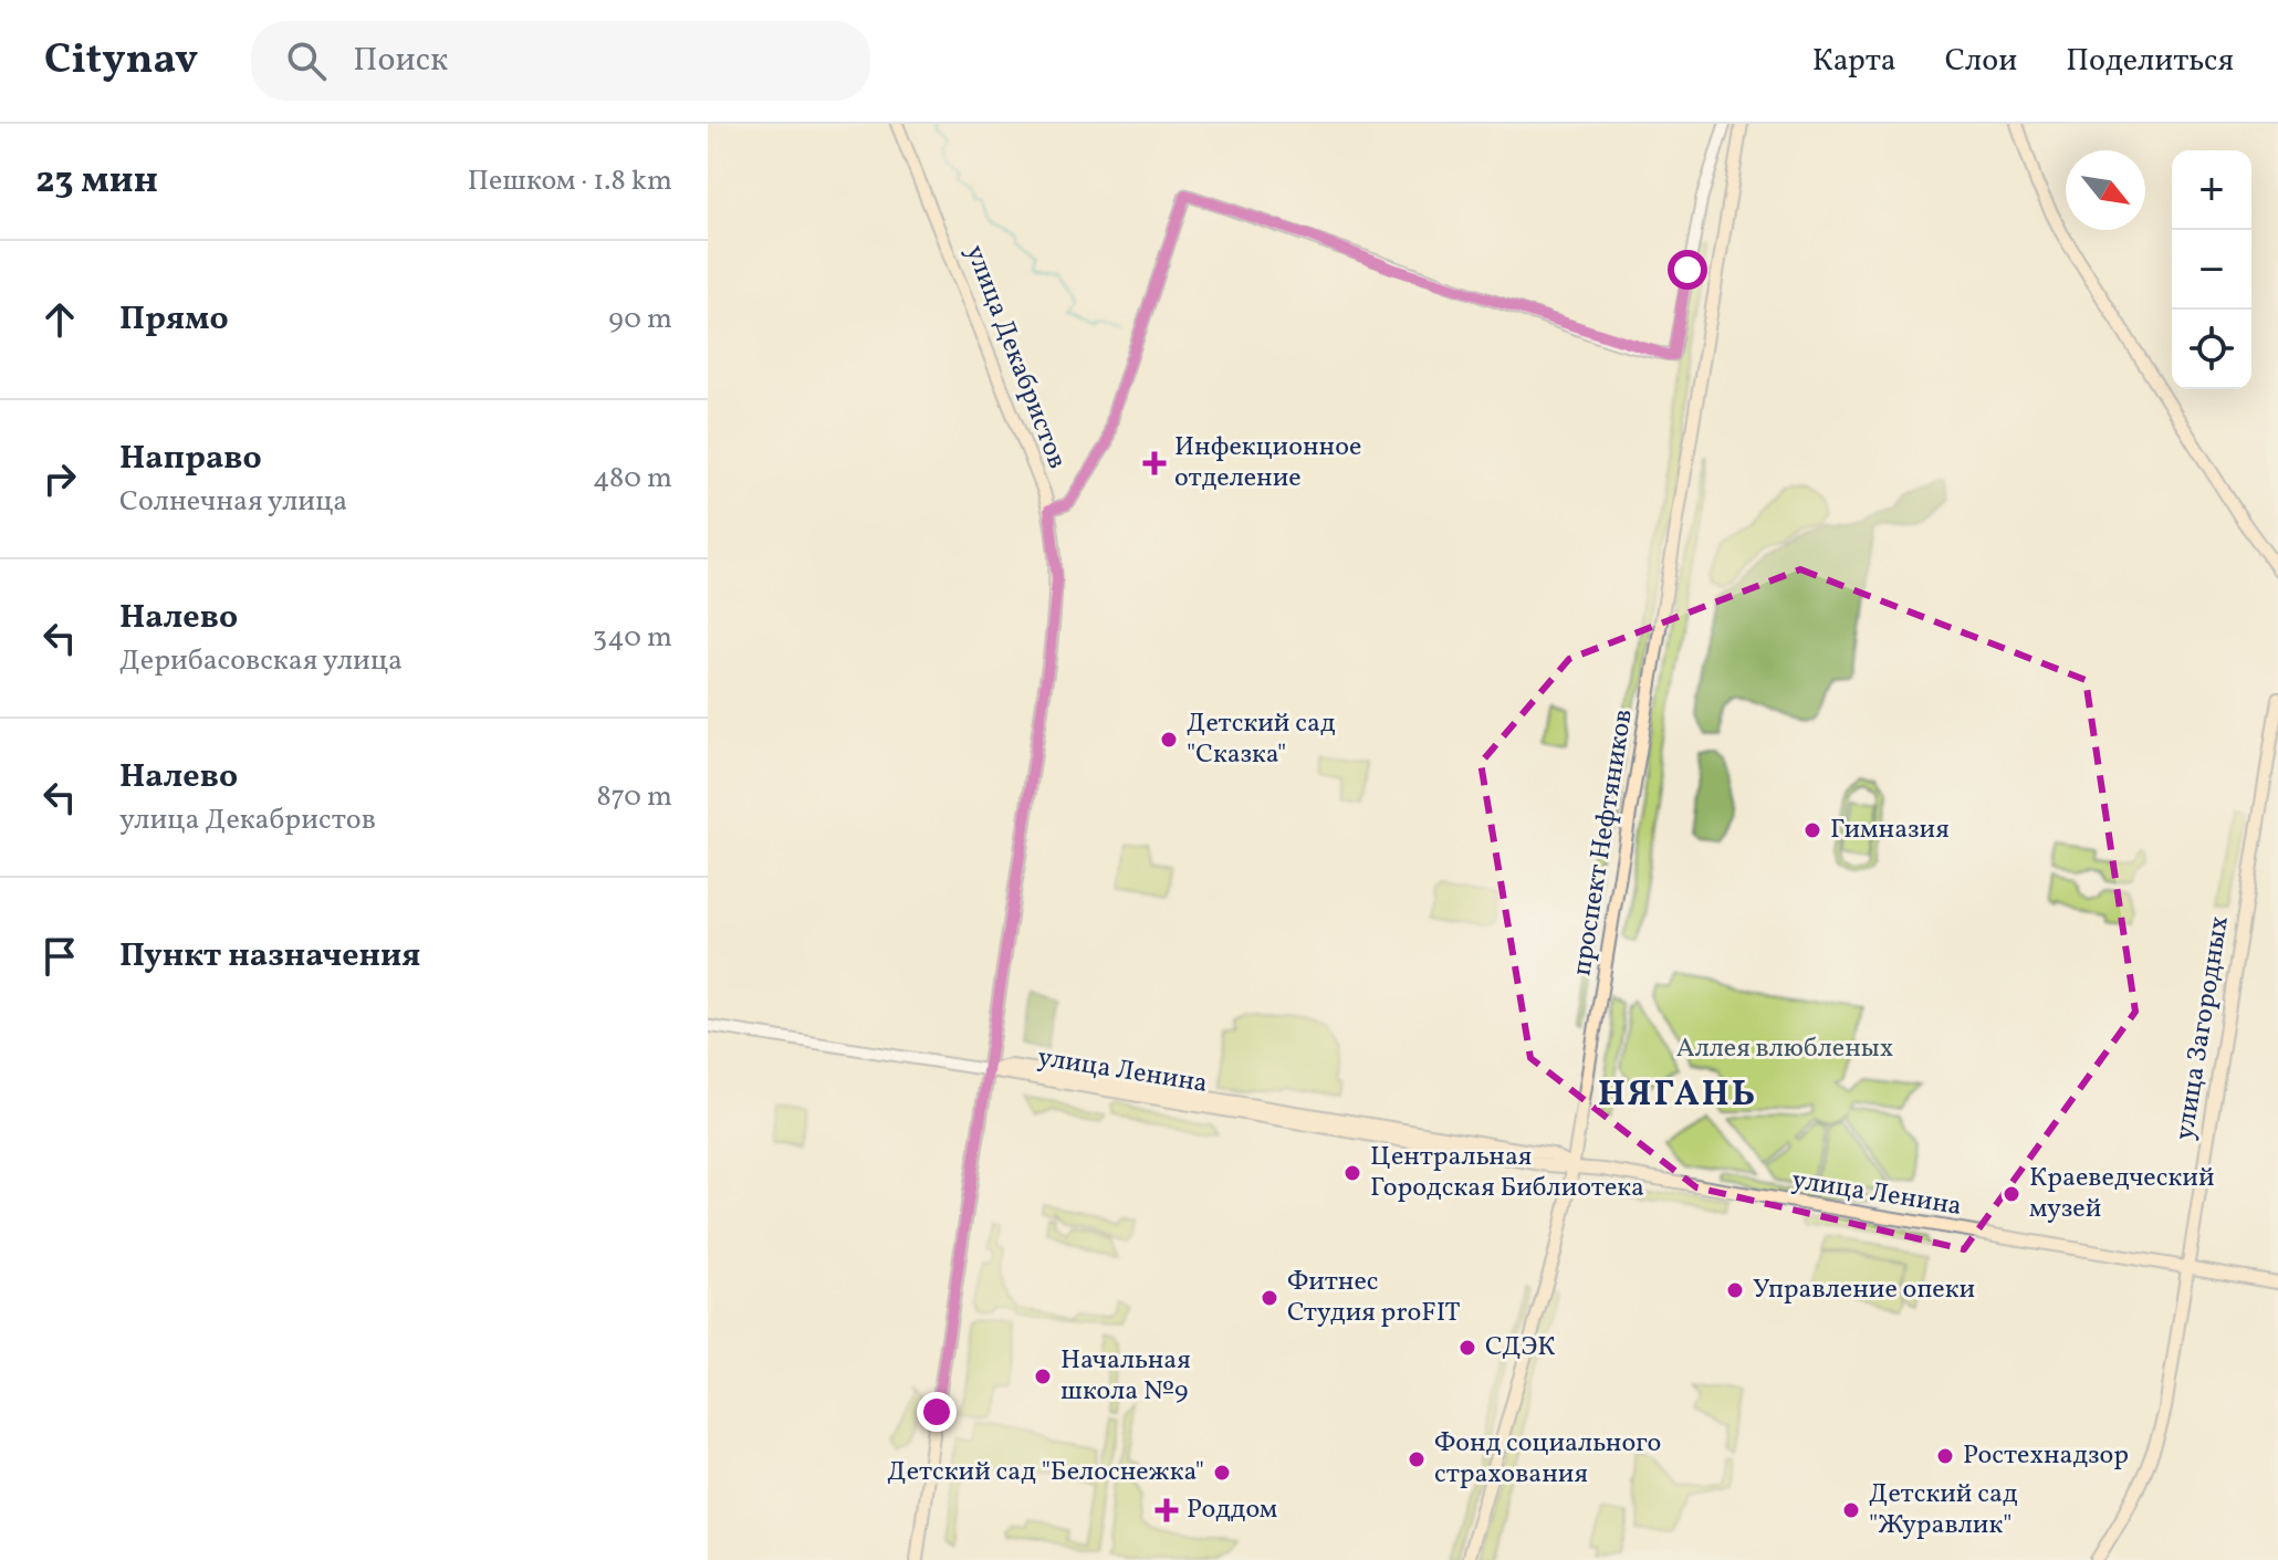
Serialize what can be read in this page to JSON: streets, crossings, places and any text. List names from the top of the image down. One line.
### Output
{"streets":{"main road":["улица Декабристов","проспект Нефтяников","улица Загородных","улица Ленина"]},"crossings":[["улица Декабристов","улица Ленина"],["проспект Нефтяников","улица Ленина"],["улица Загородных","улица Ленина"]],"districts":["НЯГАНЬ"],"parks":["Аллея влюбленых"],"places":{"health":["Инфекционное отделение","Роддом"],"other":["Детский сад \"Сказка\"","Гимназия","Центральная Городская Библиотека","Краеведческий музей","Управление опеки","Фитнес Студия proFIT","СДЭК","Начальная школа №9","Ростехнадзор","Фонд социального страхования","Детский сад \"Белоснежка\"","Детский сад \"Журавлик\""]},"north":"bottom right","page":{"header":"Citynav","search":"Поиск","nav":["Карта","Слои","Поделиться"],"heading":["23 мин","Пешком · 1.8 km"],"map_buttons":["+","−"],"list":[["Прямо","90 m"],["Направо","Солнечная улица","480 m"],["Налево","Дерибасовская улица","340 m"],["Налево","улица Декабристов","870 m"],"Пункт назначения"]}}
